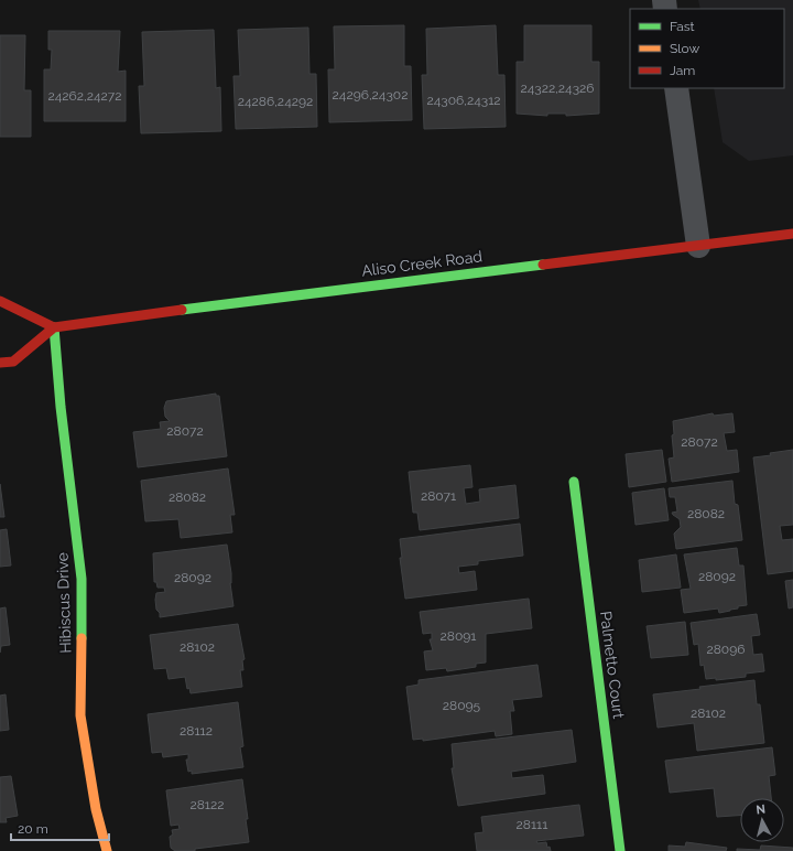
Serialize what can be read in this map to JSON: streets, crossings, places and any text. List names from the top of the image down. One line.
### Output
{"streets":{"street":["Aliso Creek Road","Hibiscus Drive","Palmetto Court"]},"crossings":[["Aliso Creek Road","Hibiscus Drive"]],"house_numbers":["24322,24326","24296,24302","24262,24272","24306,24312","24286,24292","28072","28072","28071","28082","28082","28092","28092","28091","28102","28096","28095","28102","28112","28122","28111"],"legend":["Fast","Slow","Jam"],"scale_bar":"20 m","north":"top"}
